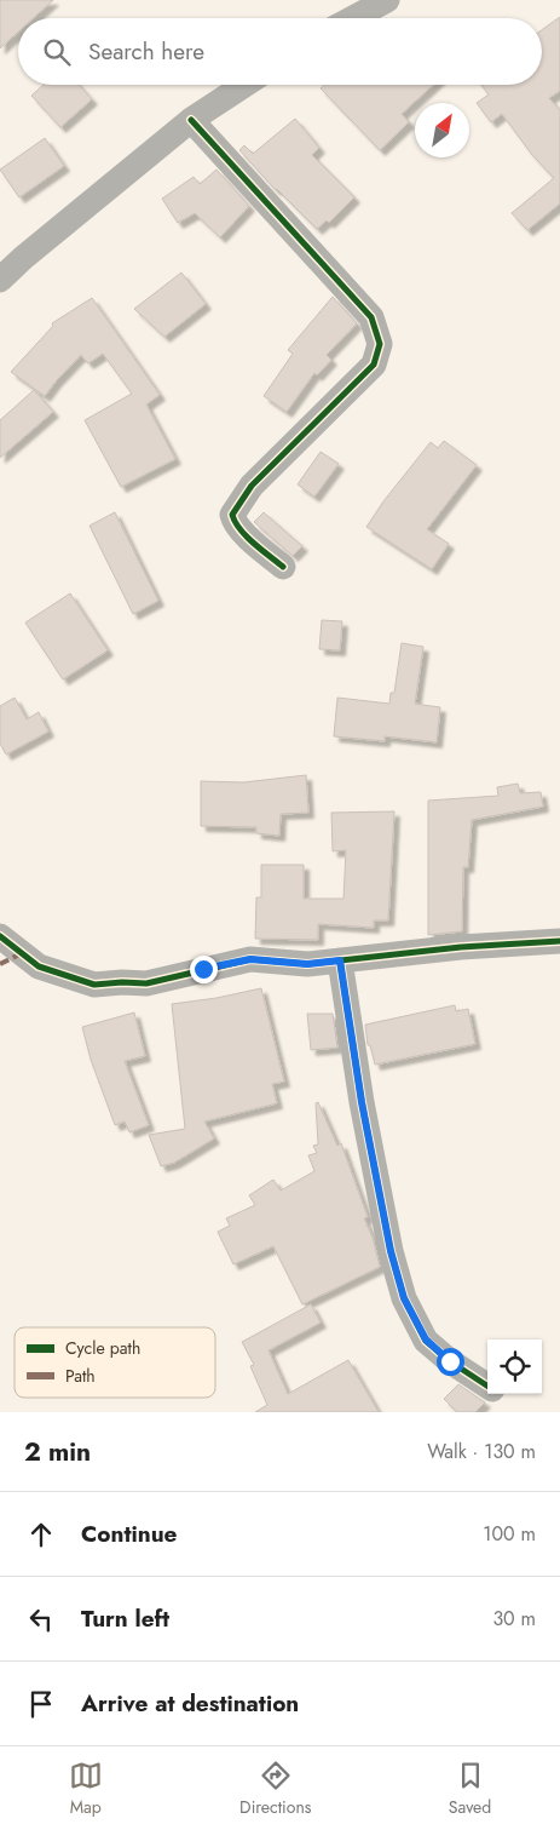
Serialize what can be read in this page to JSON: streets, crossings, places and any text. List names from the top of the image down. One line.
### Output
{"legend":["Cycle path","Path"],"north":"top right","page":{"search":"Search here","heading":["2 min","Walk · 130 m"],"list":[["Continue","100 m"],["Turn left","30 m"],"Arrive at destination"],"nav":["Map","Directions","Saved"]}}
